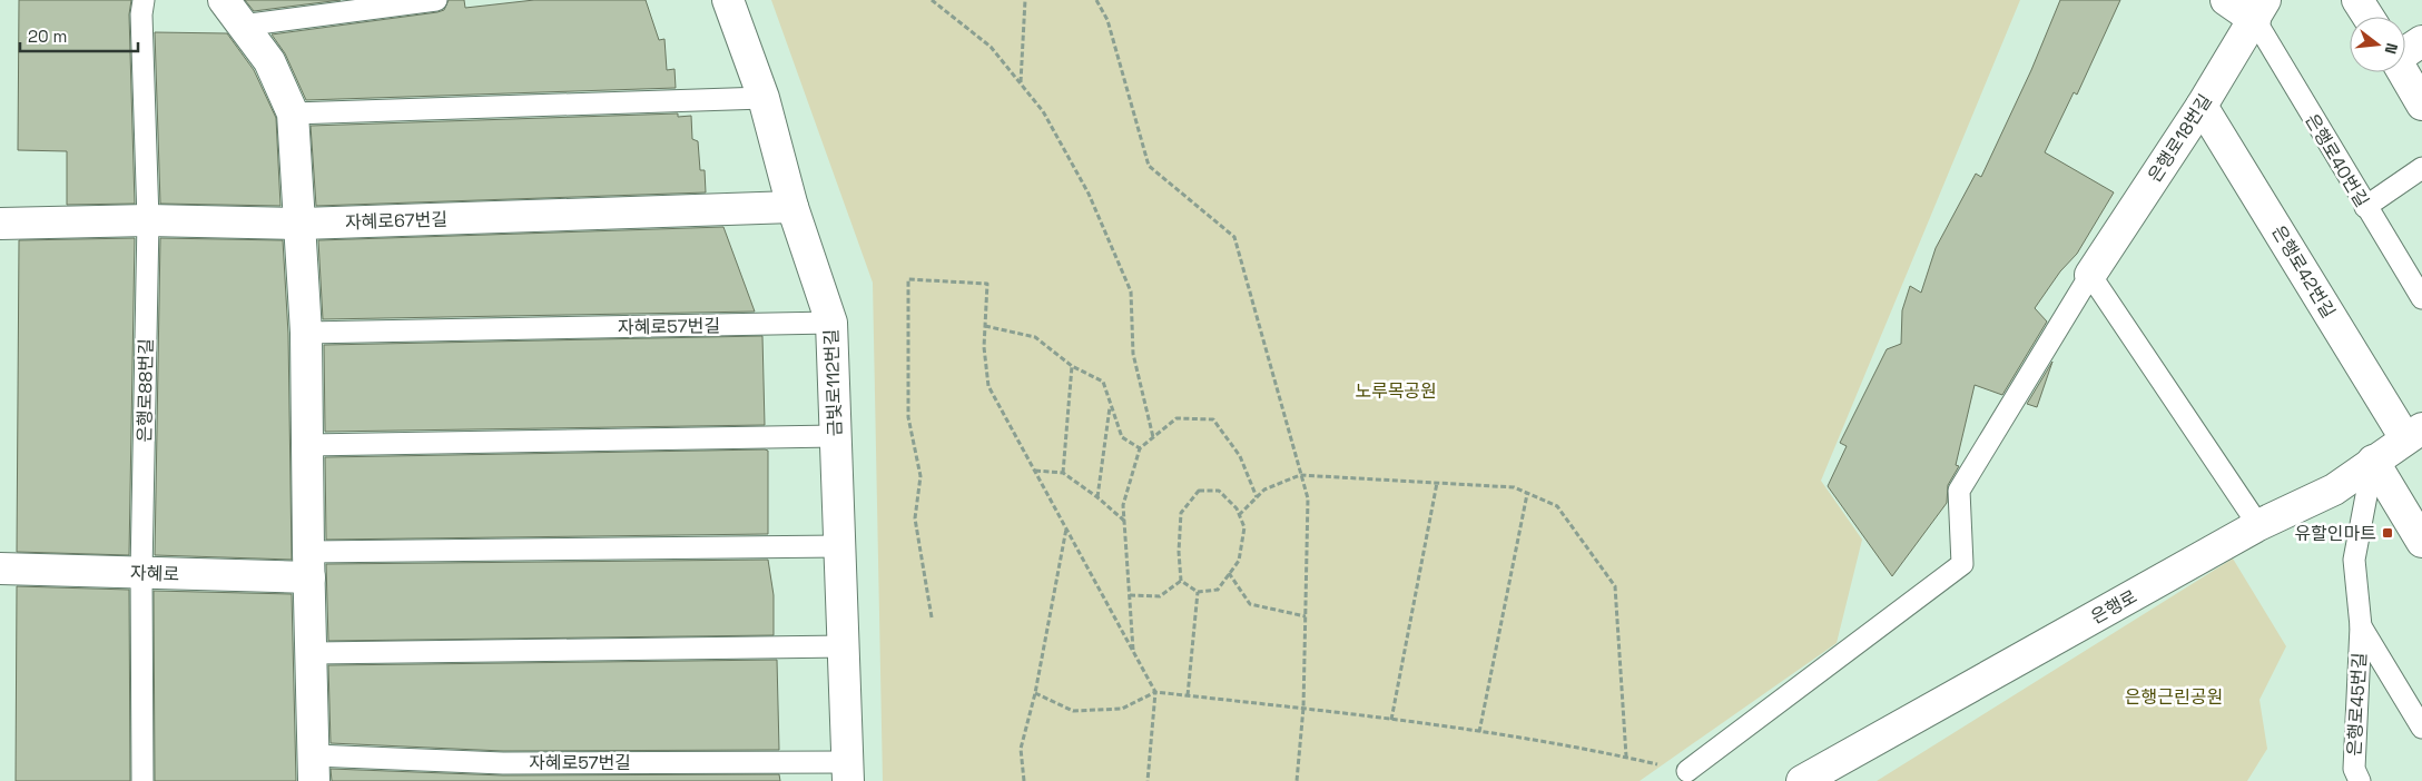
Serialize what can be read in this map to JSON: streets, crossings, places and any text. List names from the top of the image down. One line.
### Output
{"streets":{"street":["은행로18번길","자혜로67번길","은행로42번길","자혜로57번길","금빛로112번길","자혜로","은행로"],"lane":["은행로40번길","은행로88번길","은행로45번길"]},"crossings":[["은행로18번길","은행로40번길"],["은행로18번길","은행로42번길"],["자혜로67번길","자혜로57번길"],["자혜로67번길","금빛로112번길"],["자혜로67번길","은행로88번길"],["은행로42번길","은행로"],["자혜로57번길","금빛로112번길"],["자혜로57번길","자혜로"],["은행로88번길","자혜로"],["은행로","은행로45번길"]],"parks":["노루목공원","은행근린공원"],"places":{"transit":["유할인마트"]},"scale_bar":"20 m","north":"right"}
